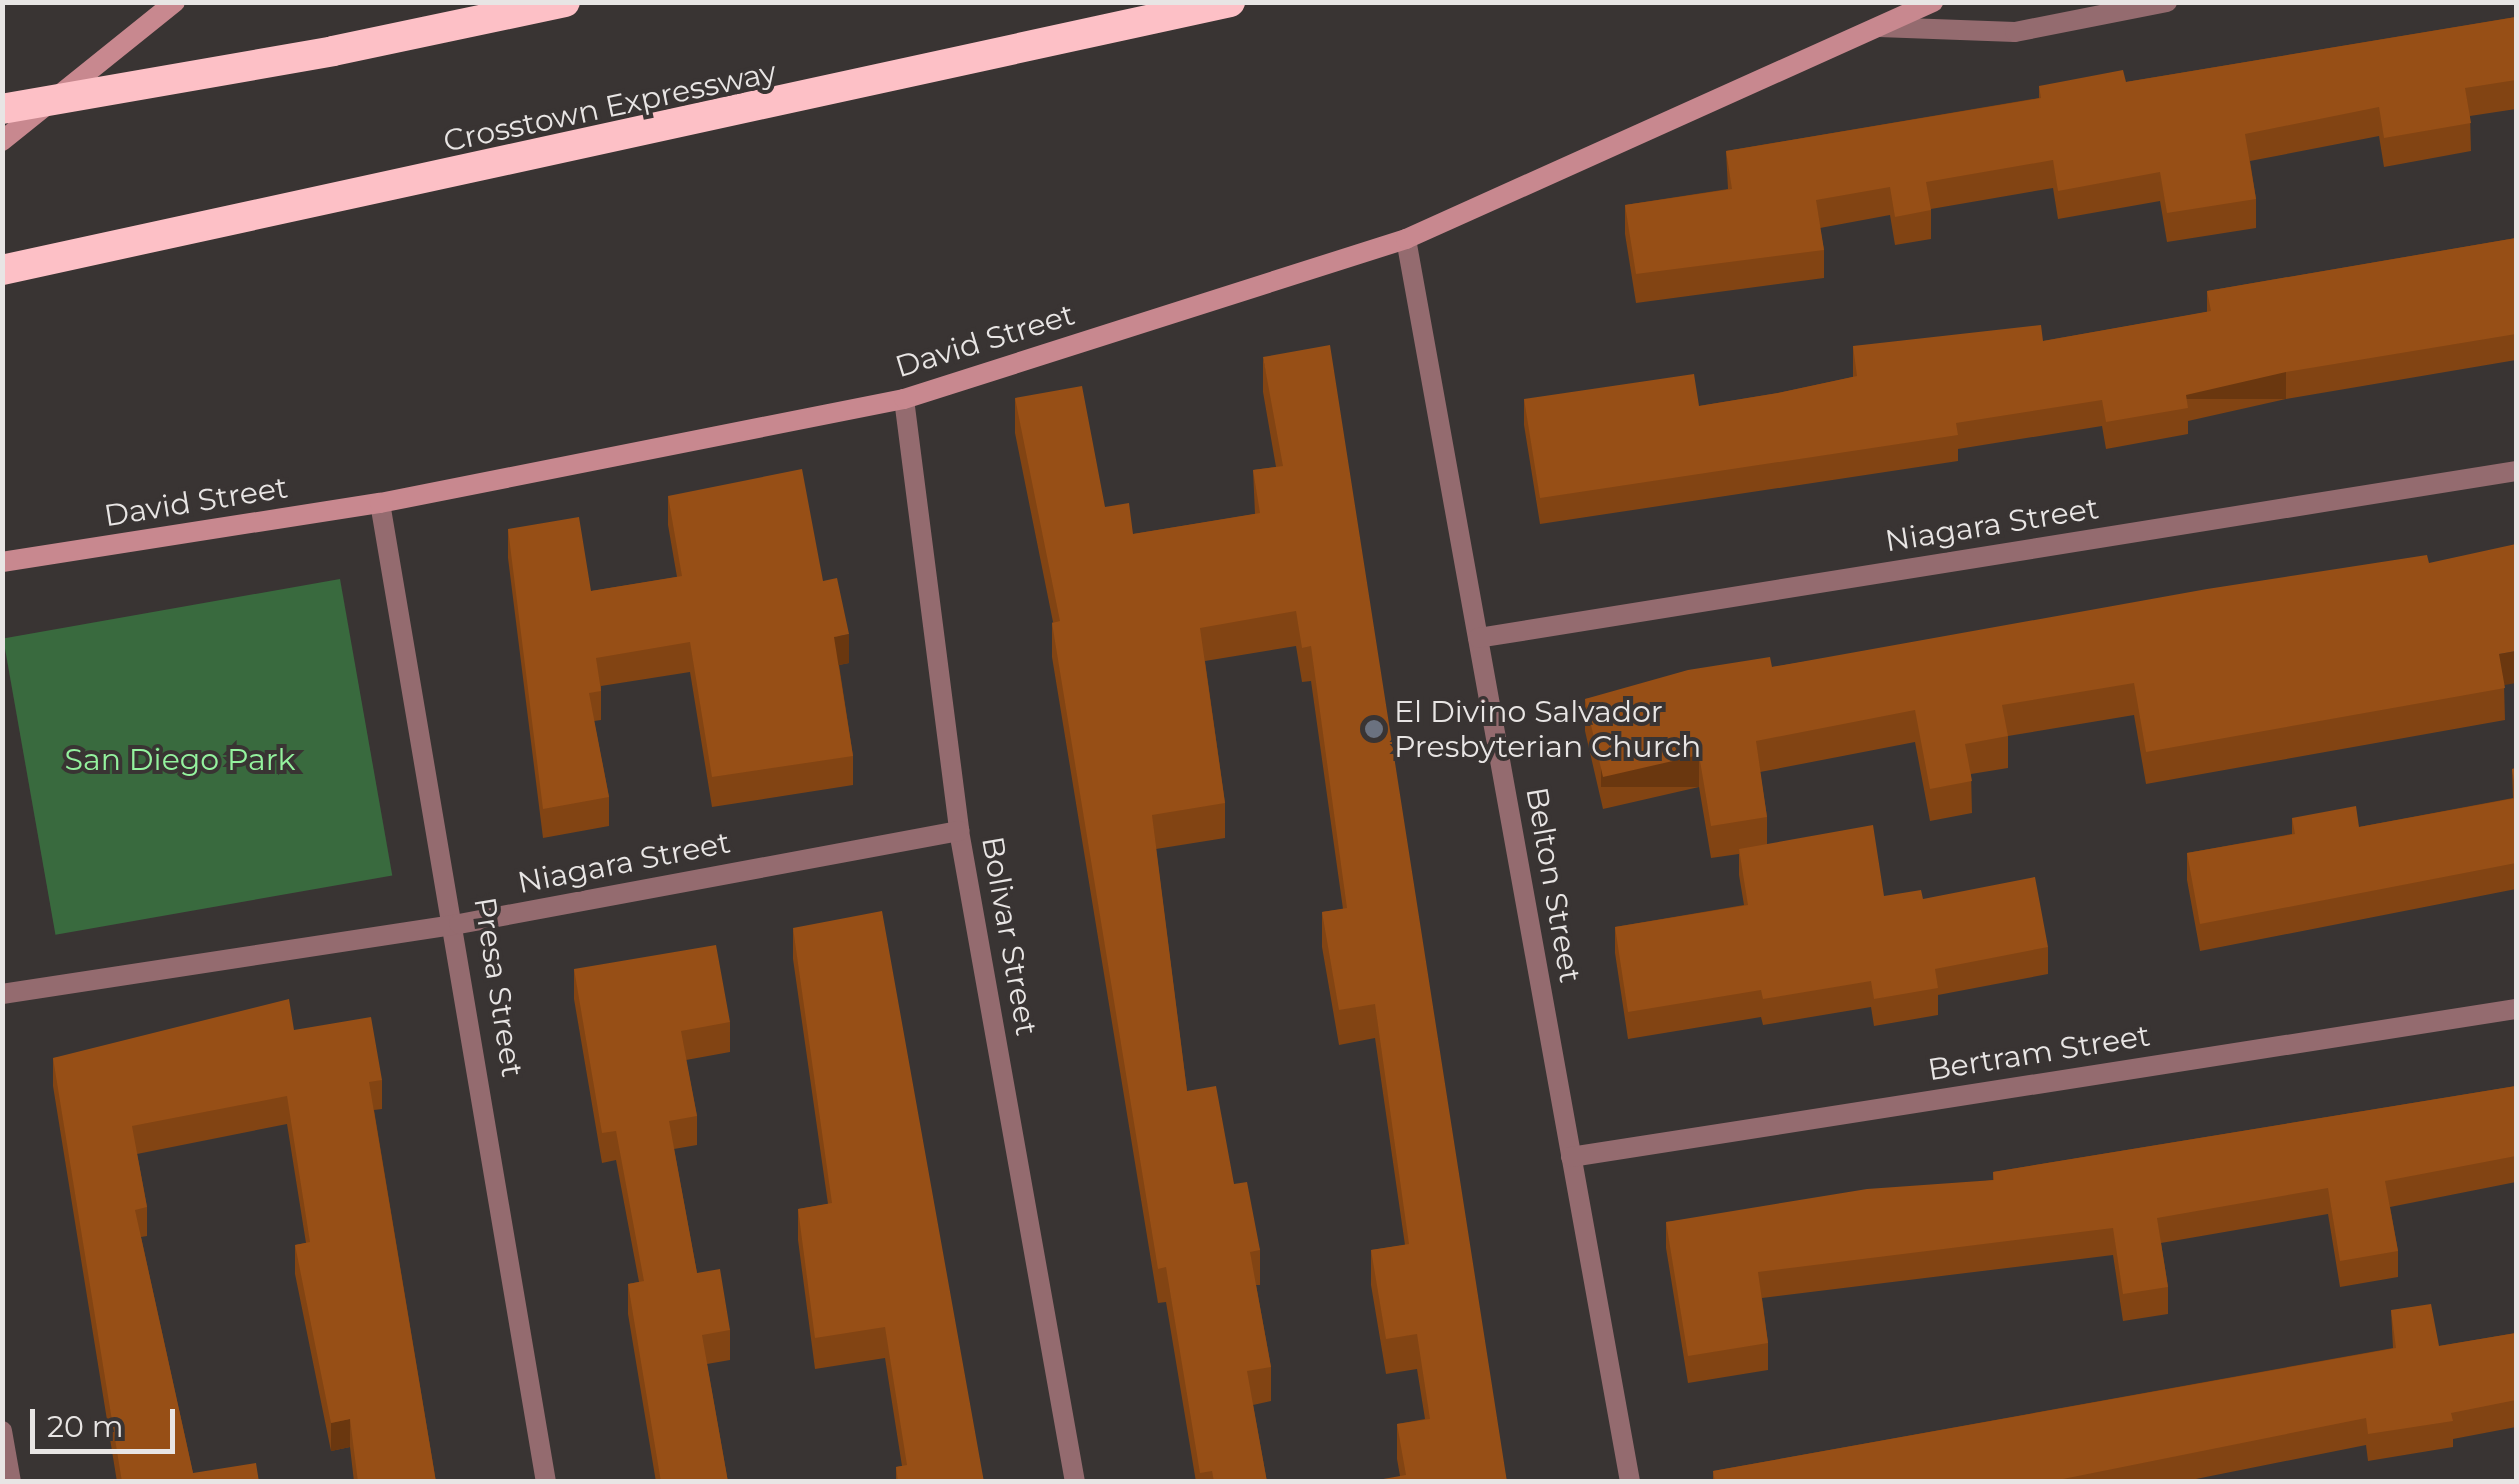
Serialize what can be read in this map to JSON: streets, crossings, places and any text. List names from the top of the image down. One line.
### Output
{"streets":{"highway":["Crosstown Expressway"],"main road":["David Street"],"street":["Niagara Street","Belton Street","Bolivar Street","Presa Street","Bertram Street"]},"crossings":[["David Street","Belton Street"],["David Street","Bolivar Street"],["David Street","Presa Street"],["Niagara Street","Belton Street"],["Niagara Street","Bolivar Street"],["Niagara Street","Presa Street"],["Belton Street","Bertram Street"]],"parks":["San Diego Park"],"places":["El Divino Salvador Presbyterian Church"],"scale_bar":"20 m"}
